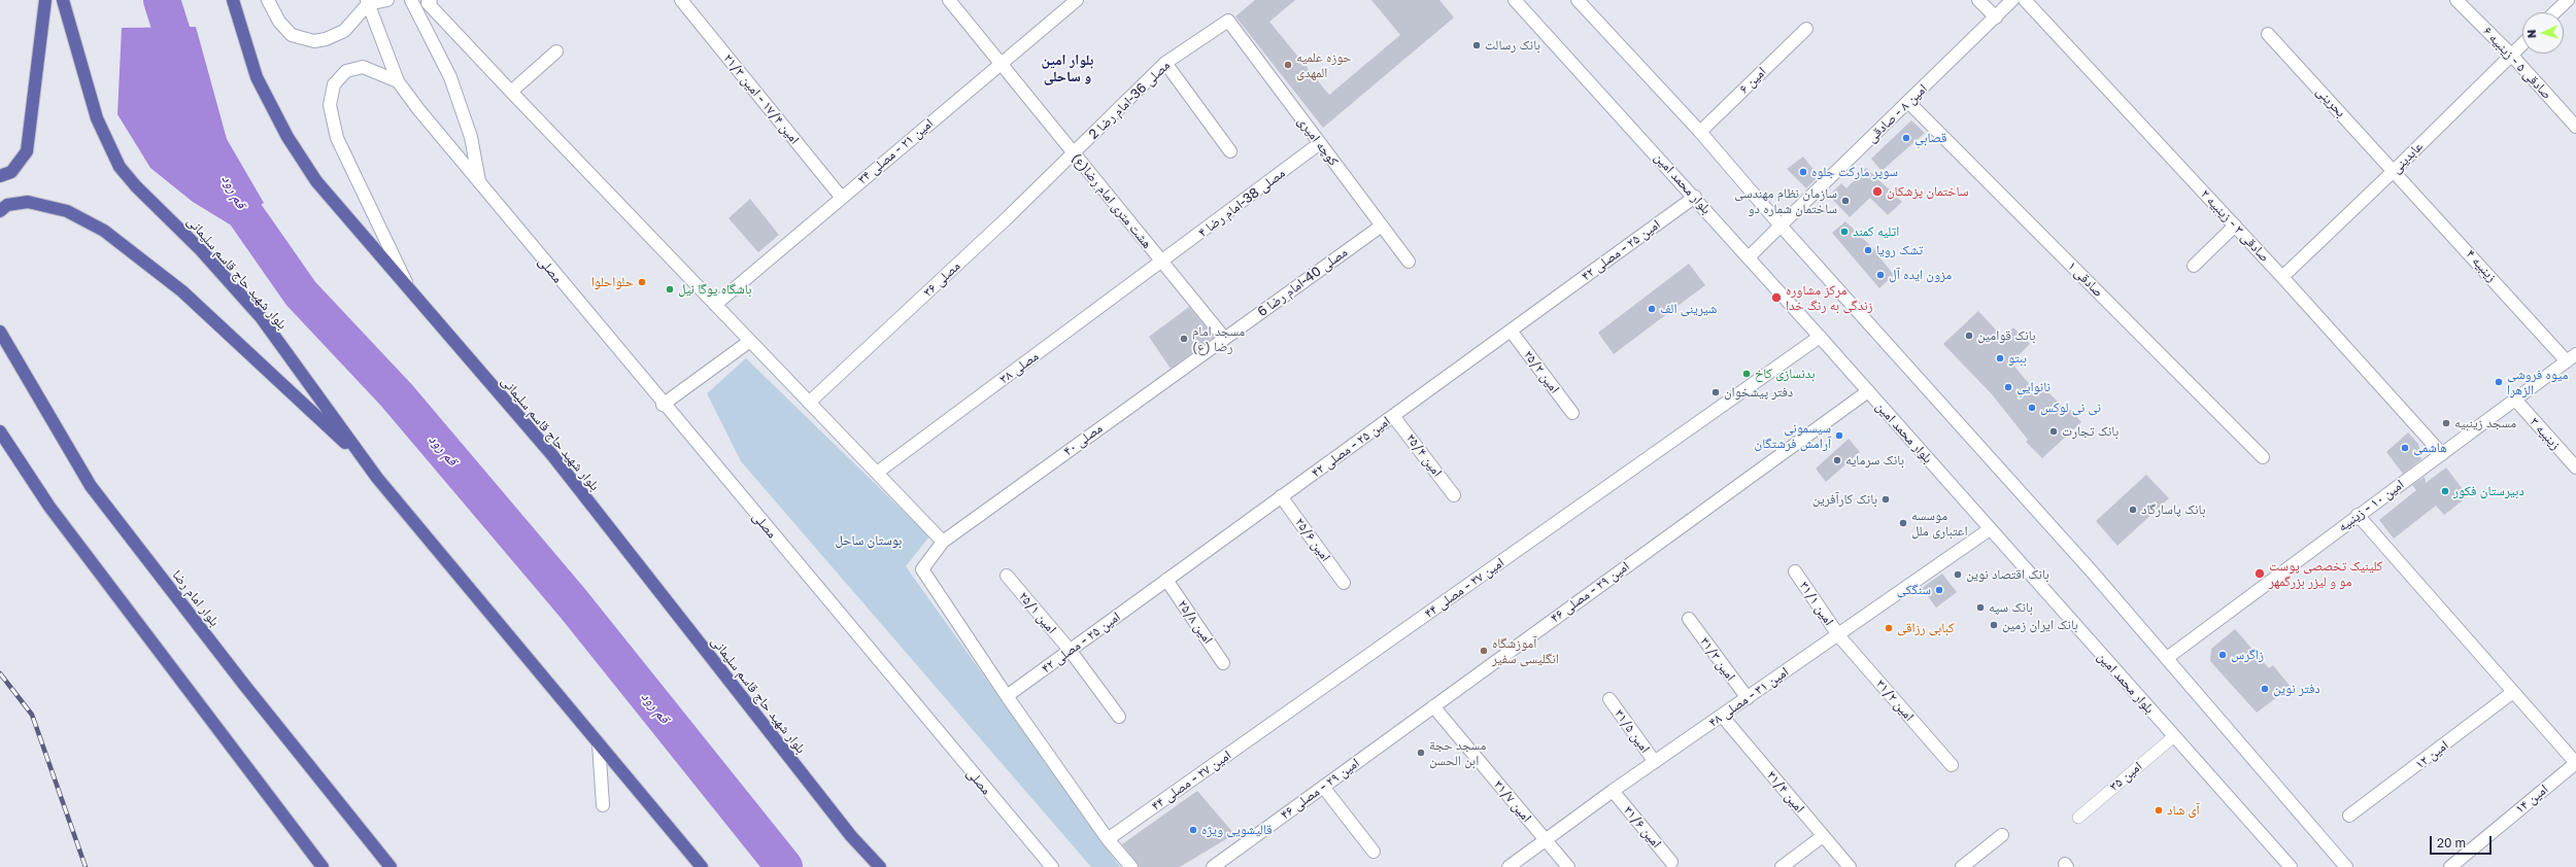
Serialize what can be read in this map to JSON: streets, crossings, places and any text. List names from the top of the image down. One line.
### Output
{"streets":{"main road":["بلوار شهید حاج قاسم سلیمانی","بلوار امام رضا"],"street":["صادقی ۵ - زینبیه ۶","امین ۶","امین ۱۷/۴ - امین ۲۱/۳","مصلی 36-امام رضا 2","بحرینی","امین ۸ - صادقی","کوچه امیری","امین ۲۱ - مصلی ۳۴","عابدینی","بلوار محمد امین","هشت متری امام رضا(ع)","مصلی 38-امام رضا ۴","صادقی ۳ - زینبیه ۲","امین ۲۵ - مصلی ۴۲","زینبیه ۴","مصلی","مصلی ۳۶","صادقی ۱","مصلی 40-امام رضا 6","مصلی ۳۸","امین ۲۵/۲","زینبیه ۳","مصلی ۴۰","امین ۲۵/۴","امین ۱۰ - زینبیه","امین ۲۵/۶","امین ۲۷ - مصلی ۴۴","امین ۲۹ - مصلی ۴۶","امین ۳۱/۱","امین ۲۵/۱","امین ۲۵/۸","امین ۳۱/۳","امین ۳۱ - مصلی ۴۸","امین ۳۱/۲","امین ۳۱/۵","امین ۱۲","امین ۳۱/۴","امین ۱۴","امین ۳۱/۷","امین ۳۱/۶"],"lane":["امین ۳۵"]},"crossings":[["صادقی ۵ - زینبیه ۶","عابدینی"],["امین ۱۷/۴ - امین ۲۱/۳","امین ۲۱ - مصلی ۳۴"],["مصلی 36-امام رضا 2","کوچه امیری"],["مصلی 36-امام رضا 2","هشت متری امام رضا(ع)"],["مصلی 36-امام رضا 2","مصلی ۳۶"],["بحرینی","عابدینی"],["بحرینی","زینبیه ۴"],["امین ۸ - صادقی","بلوار محمد امین"],["امین ۸ - صادقی","صادقی ۱"],["کوچه امیری","مصلی 38-امام رضا ۴"],["کوچه امیری","مصلی 40-امام رضا 6"],["امین ۲۱ - مصلی ۳۴","هشت متری امام رضا(ع)"],["عابدینی","صادقی ۳ - زینبیه ۲"],["عابدینی","زینبیه ۴"],["بلوار محمد امین","امین ۲۵ - مصلی ۴۲"],["بلوار محمد امین","امین ۲۷ - مصلی ۴۴"],["بلوار محمد امین","امین ۲۹ - مصلی ۴۶"],["بلوار محمد امین","امین ۳۱ - مصلی ۴۸"],["بلوار محمد امین","امین ۳۵"],["هشت متری امام رضا(ع)","مصلی 38-امام رضا ۴"],["هشت متری امام رضا(ع)","مصلی ۳۶"],["هشت متری امام رضا(ع)","مصلی 40-امام رضا 6"],["هشت متری امام رضا(ع)","مصلی ۳۸"],["هشت متری امام رضا(ع)","مصلی ۴۰"],["مصلی 38-امام رضا ۴","مصلی ۳۸"],["صادقی ۳ - زینبیه ۲","امین ۱۰ - زینبیه"],["امین ۲۵ - مصلی ۴۲","امین ۲۵/۲"],["امین ۲۵ - مصلی ۴۲","مصلی ۴۰"],["امین ۲۵ - مصلی ۴۲","امین ۲۵/۴"],["امین ۲۵ - مصلی ۴۲","امین ۲۵/۶"],["امین ۲۵ - مصلی ۴۲","امین ۲۵/۱"],["امین ۲۵ - مصلی ۴۲","امین ۲۵/۸"],["زینبیه ۴","امین ۱۰ - زینبیه"],["مصلی 40-امام رضا 6","مصلی ۴۰"],["زینبیه ۳","امین ۱۰ - زینبیه"],["امین ۲۹ - مصلی ۴۶","امین ۳۱/۷"],["امین ۳۱/۱","امین ۳۱ - مصلی ۴۸"],["امین ۳۱/۱","امین ۳۱/۲"],["امین ۳۱/۳","امین ۳۱ - مصلی ۴۸"],["امین ۳۱ - مصلی ۴۸","امین ۳۱/۲"],["امین ۳۱ - مصلی ۴۸","امین ۳۱/۵"],["امین ۳۱ - مصلی ۴۸","امین ۳۱/۴"],["امین ۳۱ - مصلی ۴۸","امین ۳۱/۷"],["امین ۳۱ - مصلی ۴۸","امین ۳۱/۶"]],"districts":["بلوار امین و ساحلی"],"water":["قم رود"],"parks":["بوستان ساحل"],"places":["بانک رسالت","حوزه علمیه المهدی","قصابیِ","سوپر مارکت جلوه","ساختمان پزشکان","سازمان نظام مهندسی ساختمان شماره دو","اتلیه کمند","تشک رویا","مزون ایده آل","حلواحلوا","باشگاه یوگا نیل","مرکز مشاوره زندگی به رنگ خدا","شیرینی الف","بانک قوامین","مسجد امام رضا (ع)","ببتو","بدنسازی کاخ","میوه فروشی الزهرا","نانواییِ","دفتر پیشخوان","نی نی لوکس","مسجد زینبیه","بانک تجارت","سیسمونی آرامش فرشتگان","هاشمی","بانک سرمایه","دبیرستان فکور","بانک کارآفرین","بانک پاسارگاد","موسسه اعتباری ملل","کلینیک تخصصی پوست مو و لیزر بزرگمهر","بانک اقتصاد نوین","سنگکی","بانک سپه","بانک ایران زمین","کبابی رزاقی","آموزشگاه انگلیسی سفیر","زاگرس","دفتر نوین","مسجد حجة ابن الحسن","آی شاد","قالیشویی ویژه"],"scale_bar":"20 m","north":"left"}
